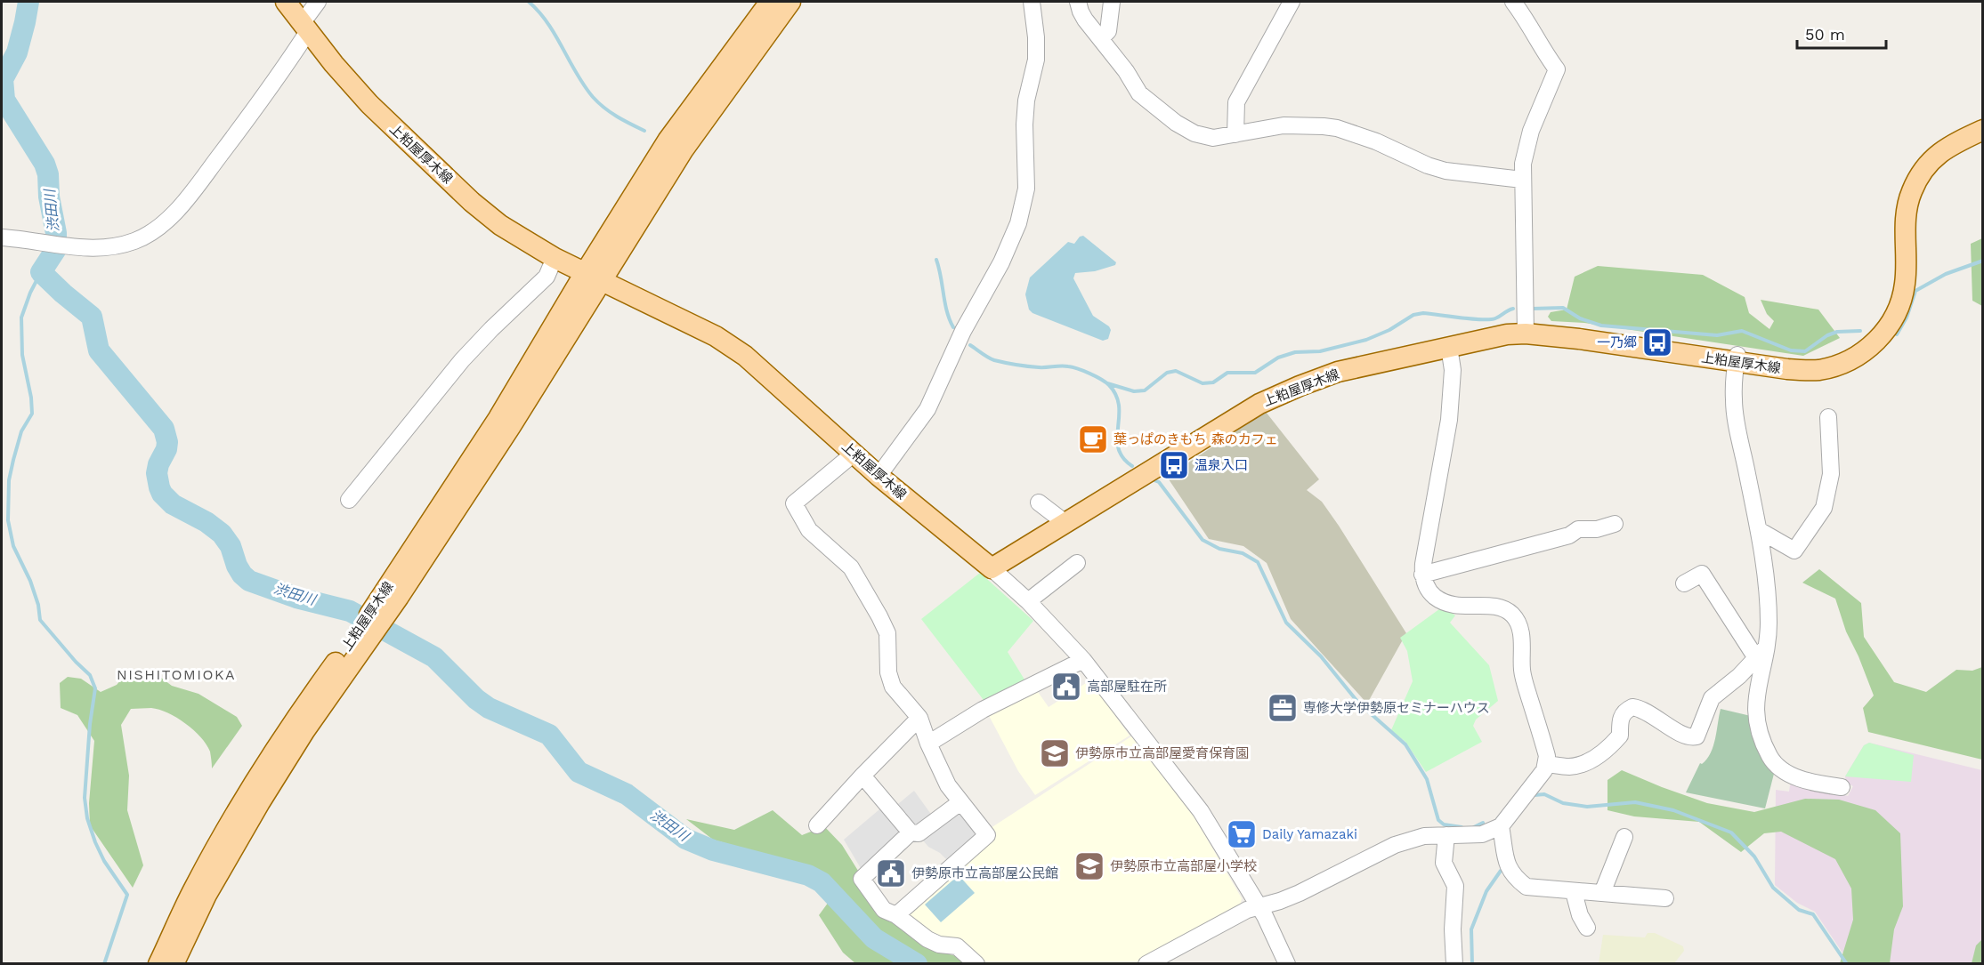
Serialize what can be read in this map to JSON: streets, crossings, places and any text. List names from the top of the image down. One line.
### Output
{"streets":{"main road":["上粕屋厚木線"]},"districts":["NISHITOMIOKA"],"water":["渋田川"],"places":{"bus stop":["一乃郷","温泉入口"],"cafe":["葉っぱのきもち 森のカフェ"],"public building":["高部屋駐在所","伊勢原市立高部屋公民館"],"office":["専修大学伊勢原セミナーハウス"],"school or university":["伊勢原市立高部屋愛育保育園","伊勢原市立高部屋小学校"],"supermarket":["Daily Yamazaki"]},"scale_bar":"50 m"}
